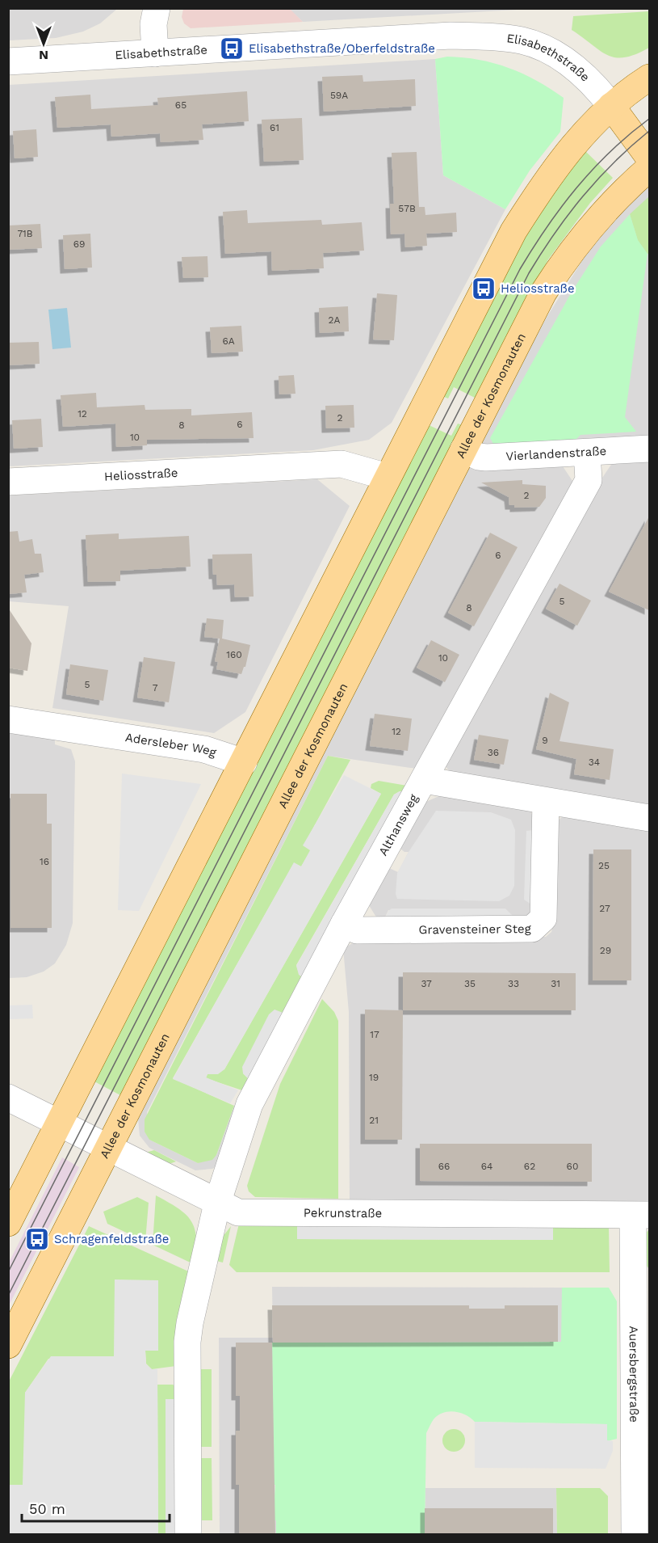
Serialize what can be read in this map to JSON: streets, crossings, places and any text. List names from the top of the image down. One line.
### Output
{"streets":{"main road":["Allee der Kosmonauten"],"street":["Elisabethstraße","Vierlandenstraße","Heliosstraße","Adersleber Weg","Althansweg","Gravensteiner Steg","Pekrunstraße","Auersbergstraße"]},"crossings":[["Allee der Kosmonauten","Vierlandenstraße"],["Allee der Kosmonauten","Pekrunstraße"],["Vierlandenstraße","Althansweg"],["Althansweg","Gravensteiner Steg"],["Althansweg","Pekrunstraße"],["Pekrunstraße","Auersbergstraße"]],"places":{"bus stop":["Elisabethstraße/Oberfeldstraße","Heliosstraße","Schragenfeldstraße"]},"house_numbers":["59A","65","61","57B","71B","69","2A","6A","12","2","6","8","10","2","6","5","8","160","10","5","7","12","9","36","34","16","25","27","29","37","35","33","31","17","19","21","66","64","62","60"],"scale_bar":"50 m","north":"bottom"}
